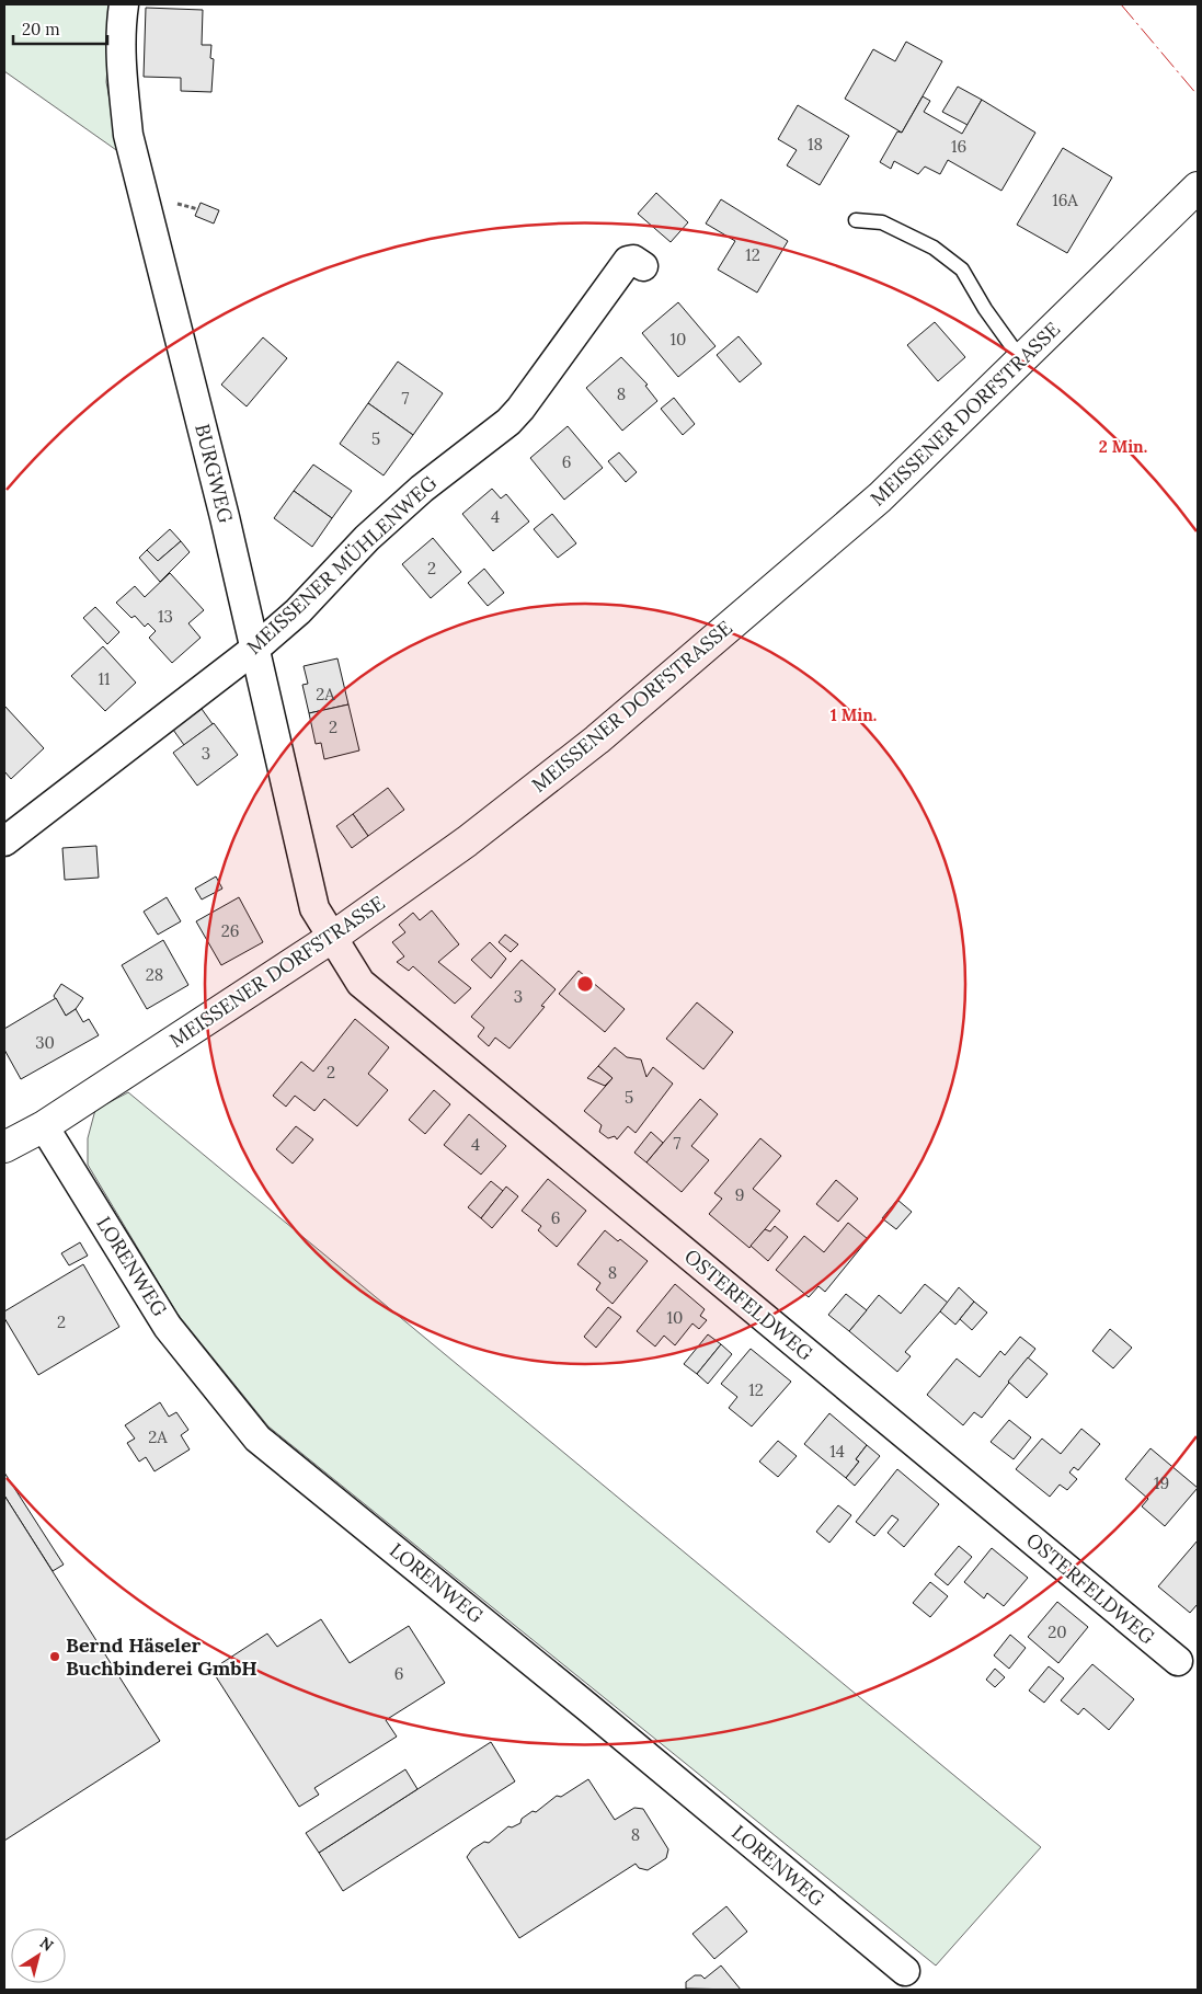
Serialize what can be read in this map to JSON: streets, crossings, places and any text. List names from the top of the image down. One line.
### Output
{"streets":{"street":["MEISSENER DORFSTRASSE","BURGWEG","MEISSENER MÜHLENWEG","LORENWEG","OSTERFELDWEG"]},"crossings":[["MEISSENER DORFSTRASSE","BURGWEG"],["MEISSENER DORFSTRASSE","LORENWEG"],["MEISSENER DORFSTRASSE","OSTERFELDWEG"],["BURGWEG","MEISSENER MÜHLENWEG"],["BURGWEG","OSTERFELDWEG"]],"places":["Bernd Häseler Buchbinderei GmbH"],"house_numbers":["18","16","16A","12","10","8","7","5","6","4","2","13","11","2A","2","3","26","28","3","30","2","5","7","4","9","6","8","10","2","12","2A","14","19","20","6","8"],"scale_bar":"20 m","north":"top right","rings":["2 Min.","1 Min."]}
